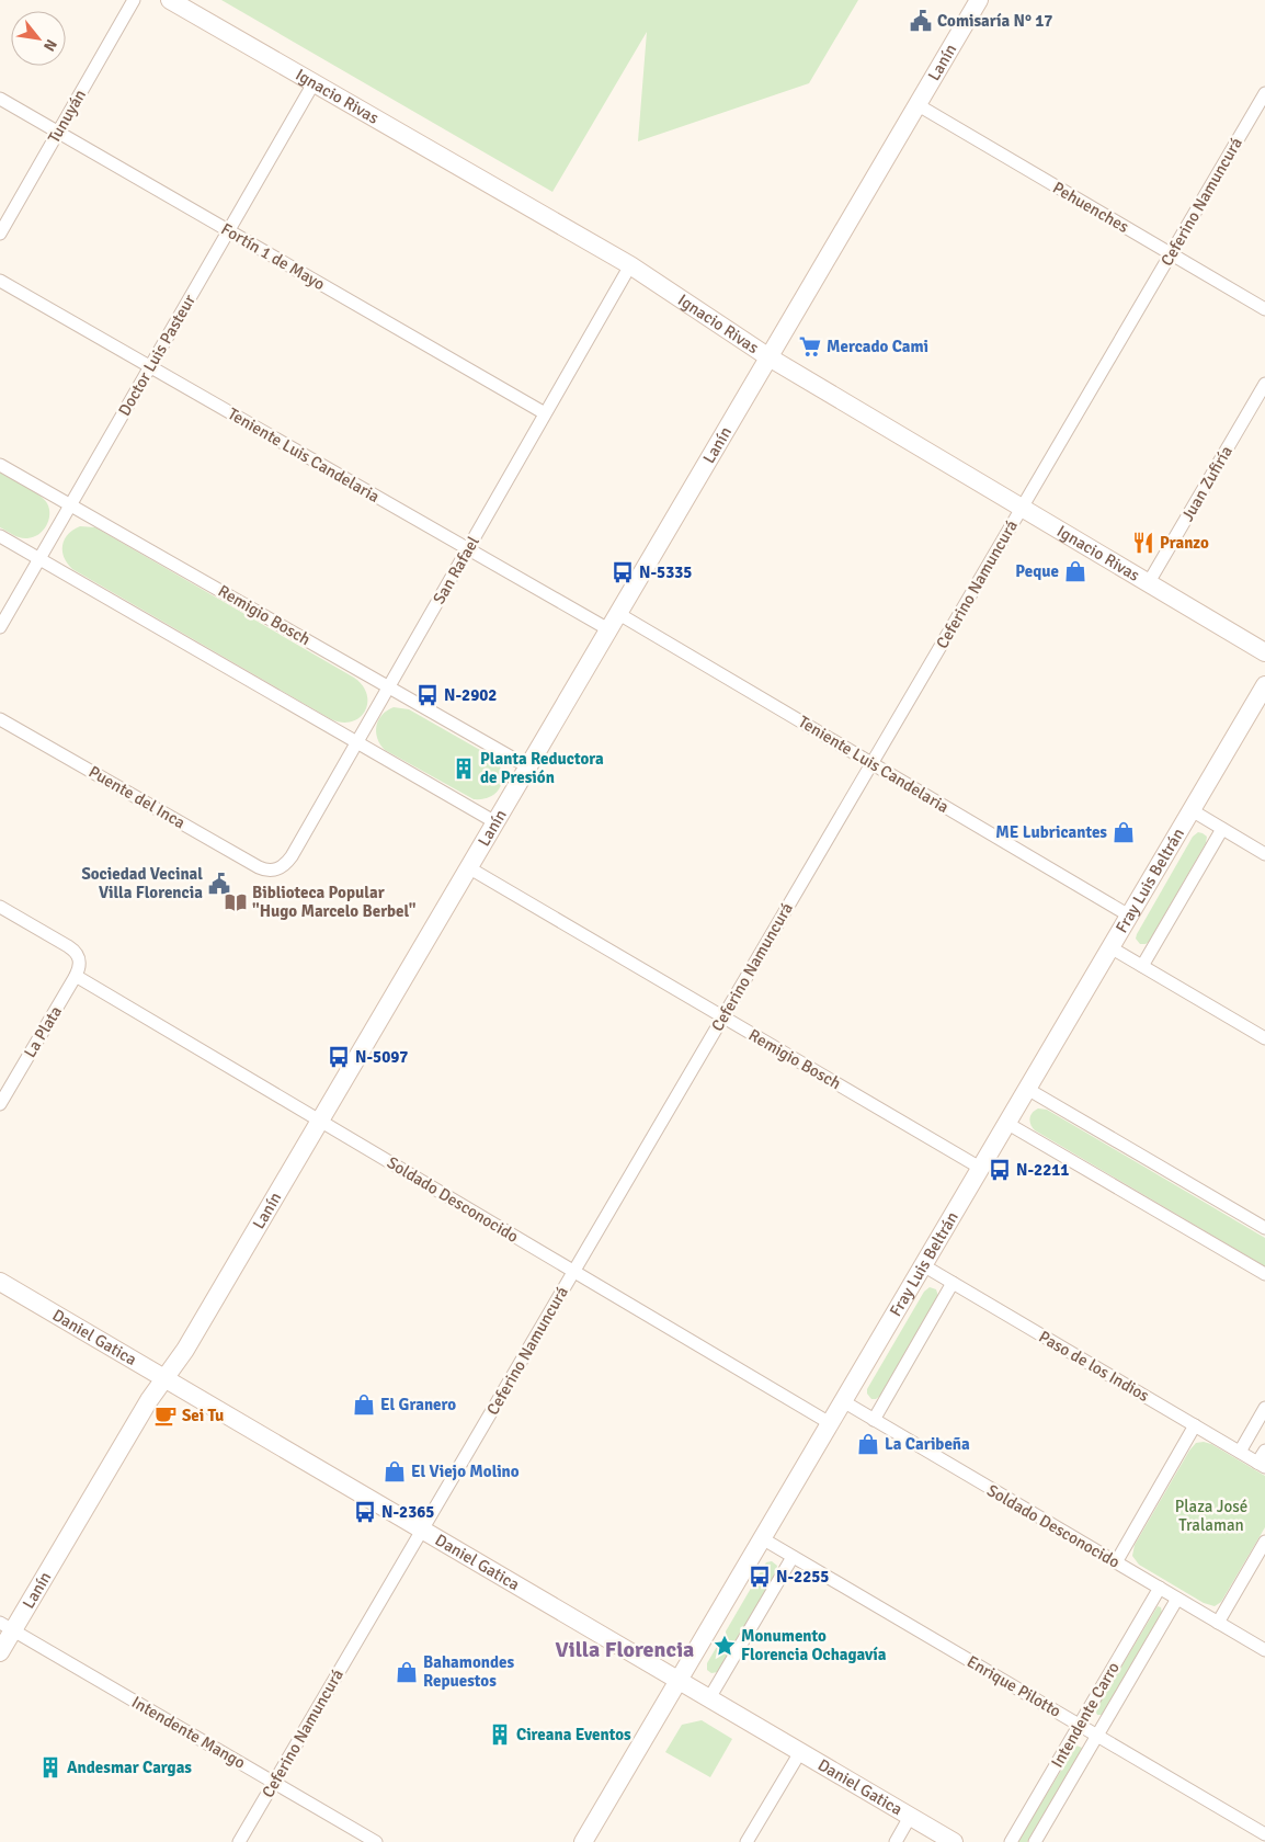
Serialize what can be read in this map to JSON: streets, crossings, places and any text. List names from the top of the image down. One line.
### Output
{"streets":{"street":["Lanín","Ignacio Rivas","Tunuyán","Ceferino Namuncurá","Pehuenches","Fortín 1 de Mayo","Doctor Luis Pasteur","Teniente Luis Candelaria","Juan Zufiría","San Rafael","Remigio Bosch","Puente del Inca","Fray Luis Beltrán","La Plata","Soldado Desconocido","Daniel Gatica","Paso de los Indios","Enrique Pilotto","Intendente Carro","Intendente Mango"]},"crossings":[["Lanín","Ignacio Rivas"],["Lanín","Pehuenches"],["Lanín","Teniente Luis Candelaria"],["Lanín","Remigio Bosch"],["Lanín","Soldado Desconocido"],["Lanín","Daniel Gatica"],["Lanín","Intendente Mango"],["Ignacio Rivas","Ceferino Namuncurá"],["Ignacio Rivas","Doctor Luis Pasteur"],["Ignacio Rivas","Juan Zufiría"],["Ignacio Rivas","San Rafael"],["Tunuyán","Fortín 1 de Mayo"],["Ceferino Namuncurá","Pehuenches"],["Ceferino Namuncurá","Teniente Luis Candelaria"],["Ceferino Namuncurá","Remigio Bosch"],["Ceferino Namuncurá","Soldado Desconocido"],["Ceferino Namuncurá","Daniel Gatica"],["Ceferino Namuncurá","Intendente Mango"],["Fortín 1 de Mayo","Doctor Luis Pasteur"],["Fortín 1 de Mayo","San Rafael"],["Doctor Luis Pasteur","Teniente Luis Candelaria"],["Doctor Luis Pasteur","Remigio Bosch"],["Teniente Luis Candelaria","San Rafael"],["Teniente Luis Candelaria","Fray Luis Beltrán"],["San Rafael","Remigio Bosch"],["San Rafael","Puente del Inca"],["Remigio Bosch","Fray Luis Beltrán"],["Fray Luis Beltrán","Soldado Desconocido"],["Fray Luis Beltrán","Daniel Gatica"],["Fray Luis Beltrán","Paso de los Indios"],["Fray Luis Beltrán","Enrique Pilotto"],["La Plata","Soldado Desconocido"],["Soldado Desconocido","Intendente Carro"],["Enrique Pilotto","Intendente Carro"]],"districts":["Villa Florencia"],"parks":["Plaza José Tralaman"],"places":{"public building":["Comisaría N° 17","Sociedad Vecinal Villa Florencia"],"supermarket":["Mercado Cami"],"restaurant":["Pranzo"],"shop":["Peque","ME Lubricantes","El Granero","La Caribeña","El Viejo Molino","Bahamondes Repuestos"],"bus stop":["N-5335","N-2902","N-5097","N-2211","N-2365","N-2255"],"building":["Planta Reductora de Presión","Cireana Eventos","Andesmar Cargas"],"library":["Biblioteca Popular \"Hugo Marcelo Berbel\""],"cafe":["Sei Tu"],"place":["Monumento Florencia Ochagavía"]},"north":"bottom right"}
